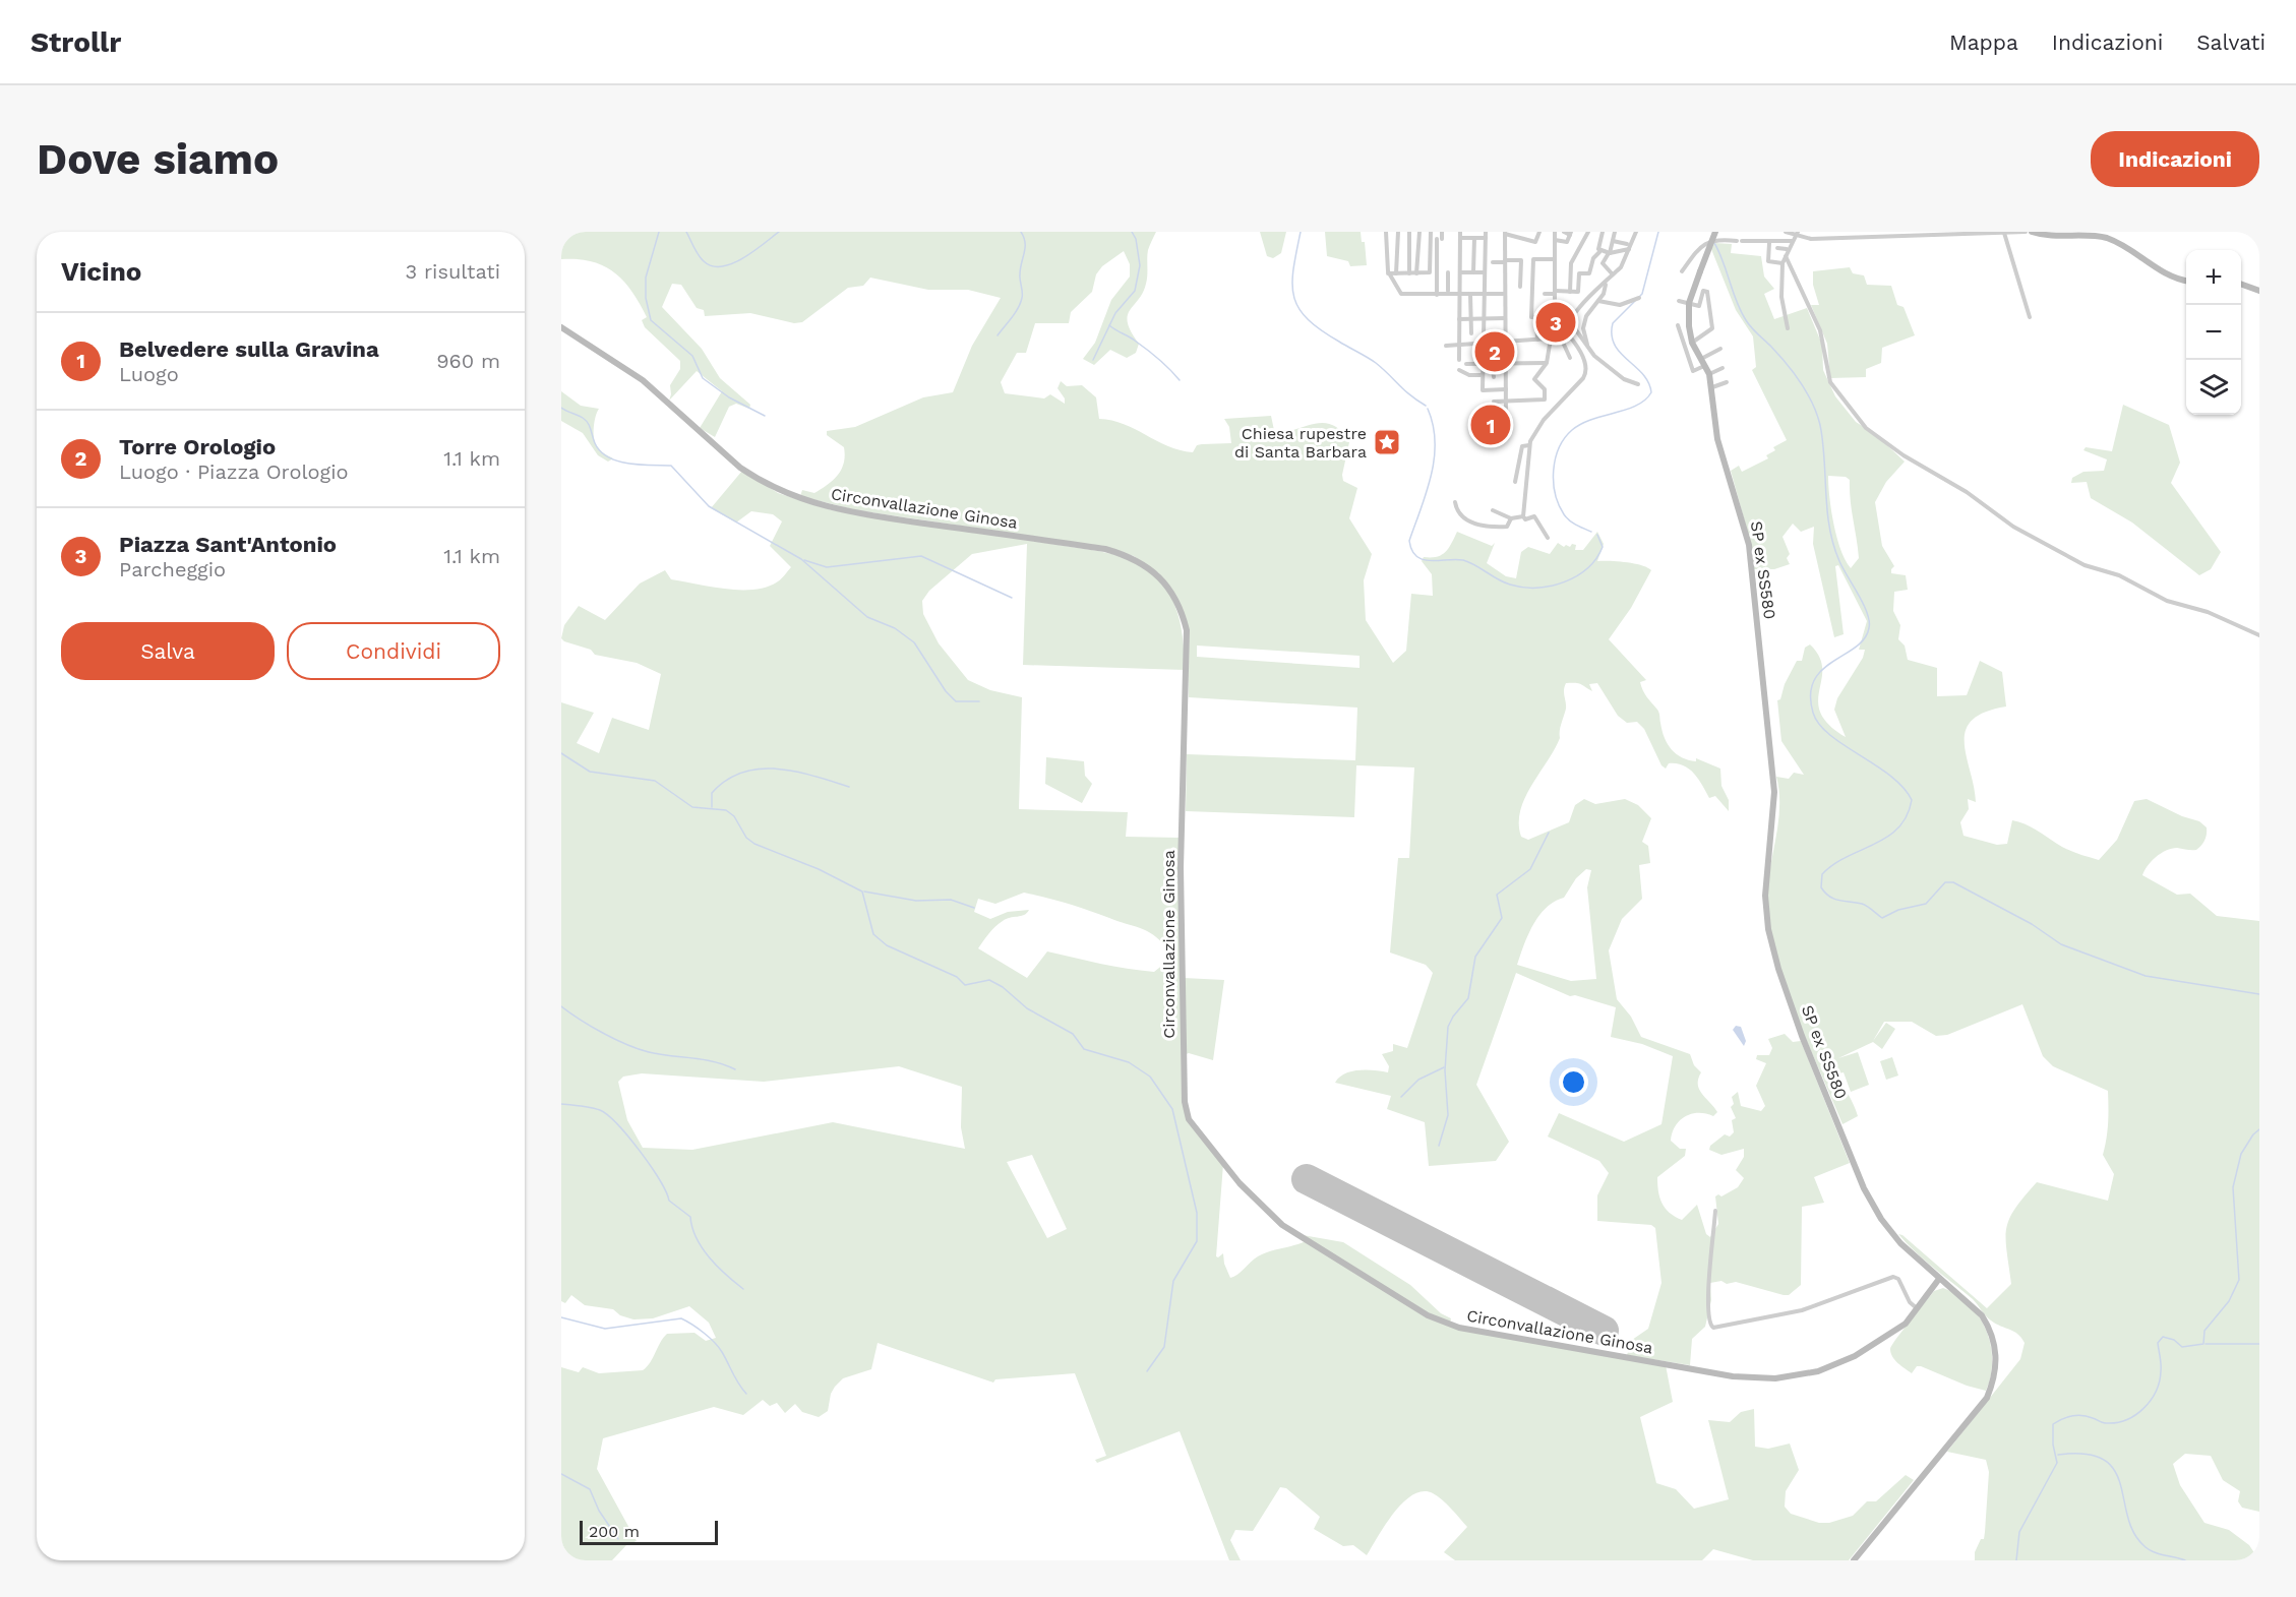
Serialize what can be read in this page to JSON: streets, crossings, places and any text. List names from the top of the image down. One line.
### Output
{"streets":{"main road":["Circonvallazione Ginosa","SP ex SS580"]},"crossings":[["Circonvallazione Ginosa","SP ex SS580"]],"places":{"place":["Chiesa rupestre di Santa Barbara"]},"scale_bar":"200 m","page":{"header":"Strollr","nav":["Mappa","Indicazioni","Salvati"],"buttons":["Indicazioni",["Salva","Condividi"]],"title":"Dove siamo","heading":["Vicino","3 risultati"],"map_buttons":["+","−"],"pins":["3","2","1"],"list":[{"mark":"1","name":"Belvedere sulla Gravina","note":"Luogo","value":"960 m"},{"mark":"2","name":"Torre Orologio","note":"Luogo · Piazza Orologio","value":"1.1 km"},{"mark":"3","name":"Piazza Sant'Antonio","note":"Parcheggio","value":"1.1 km"}],"scale":"200 m"}}
